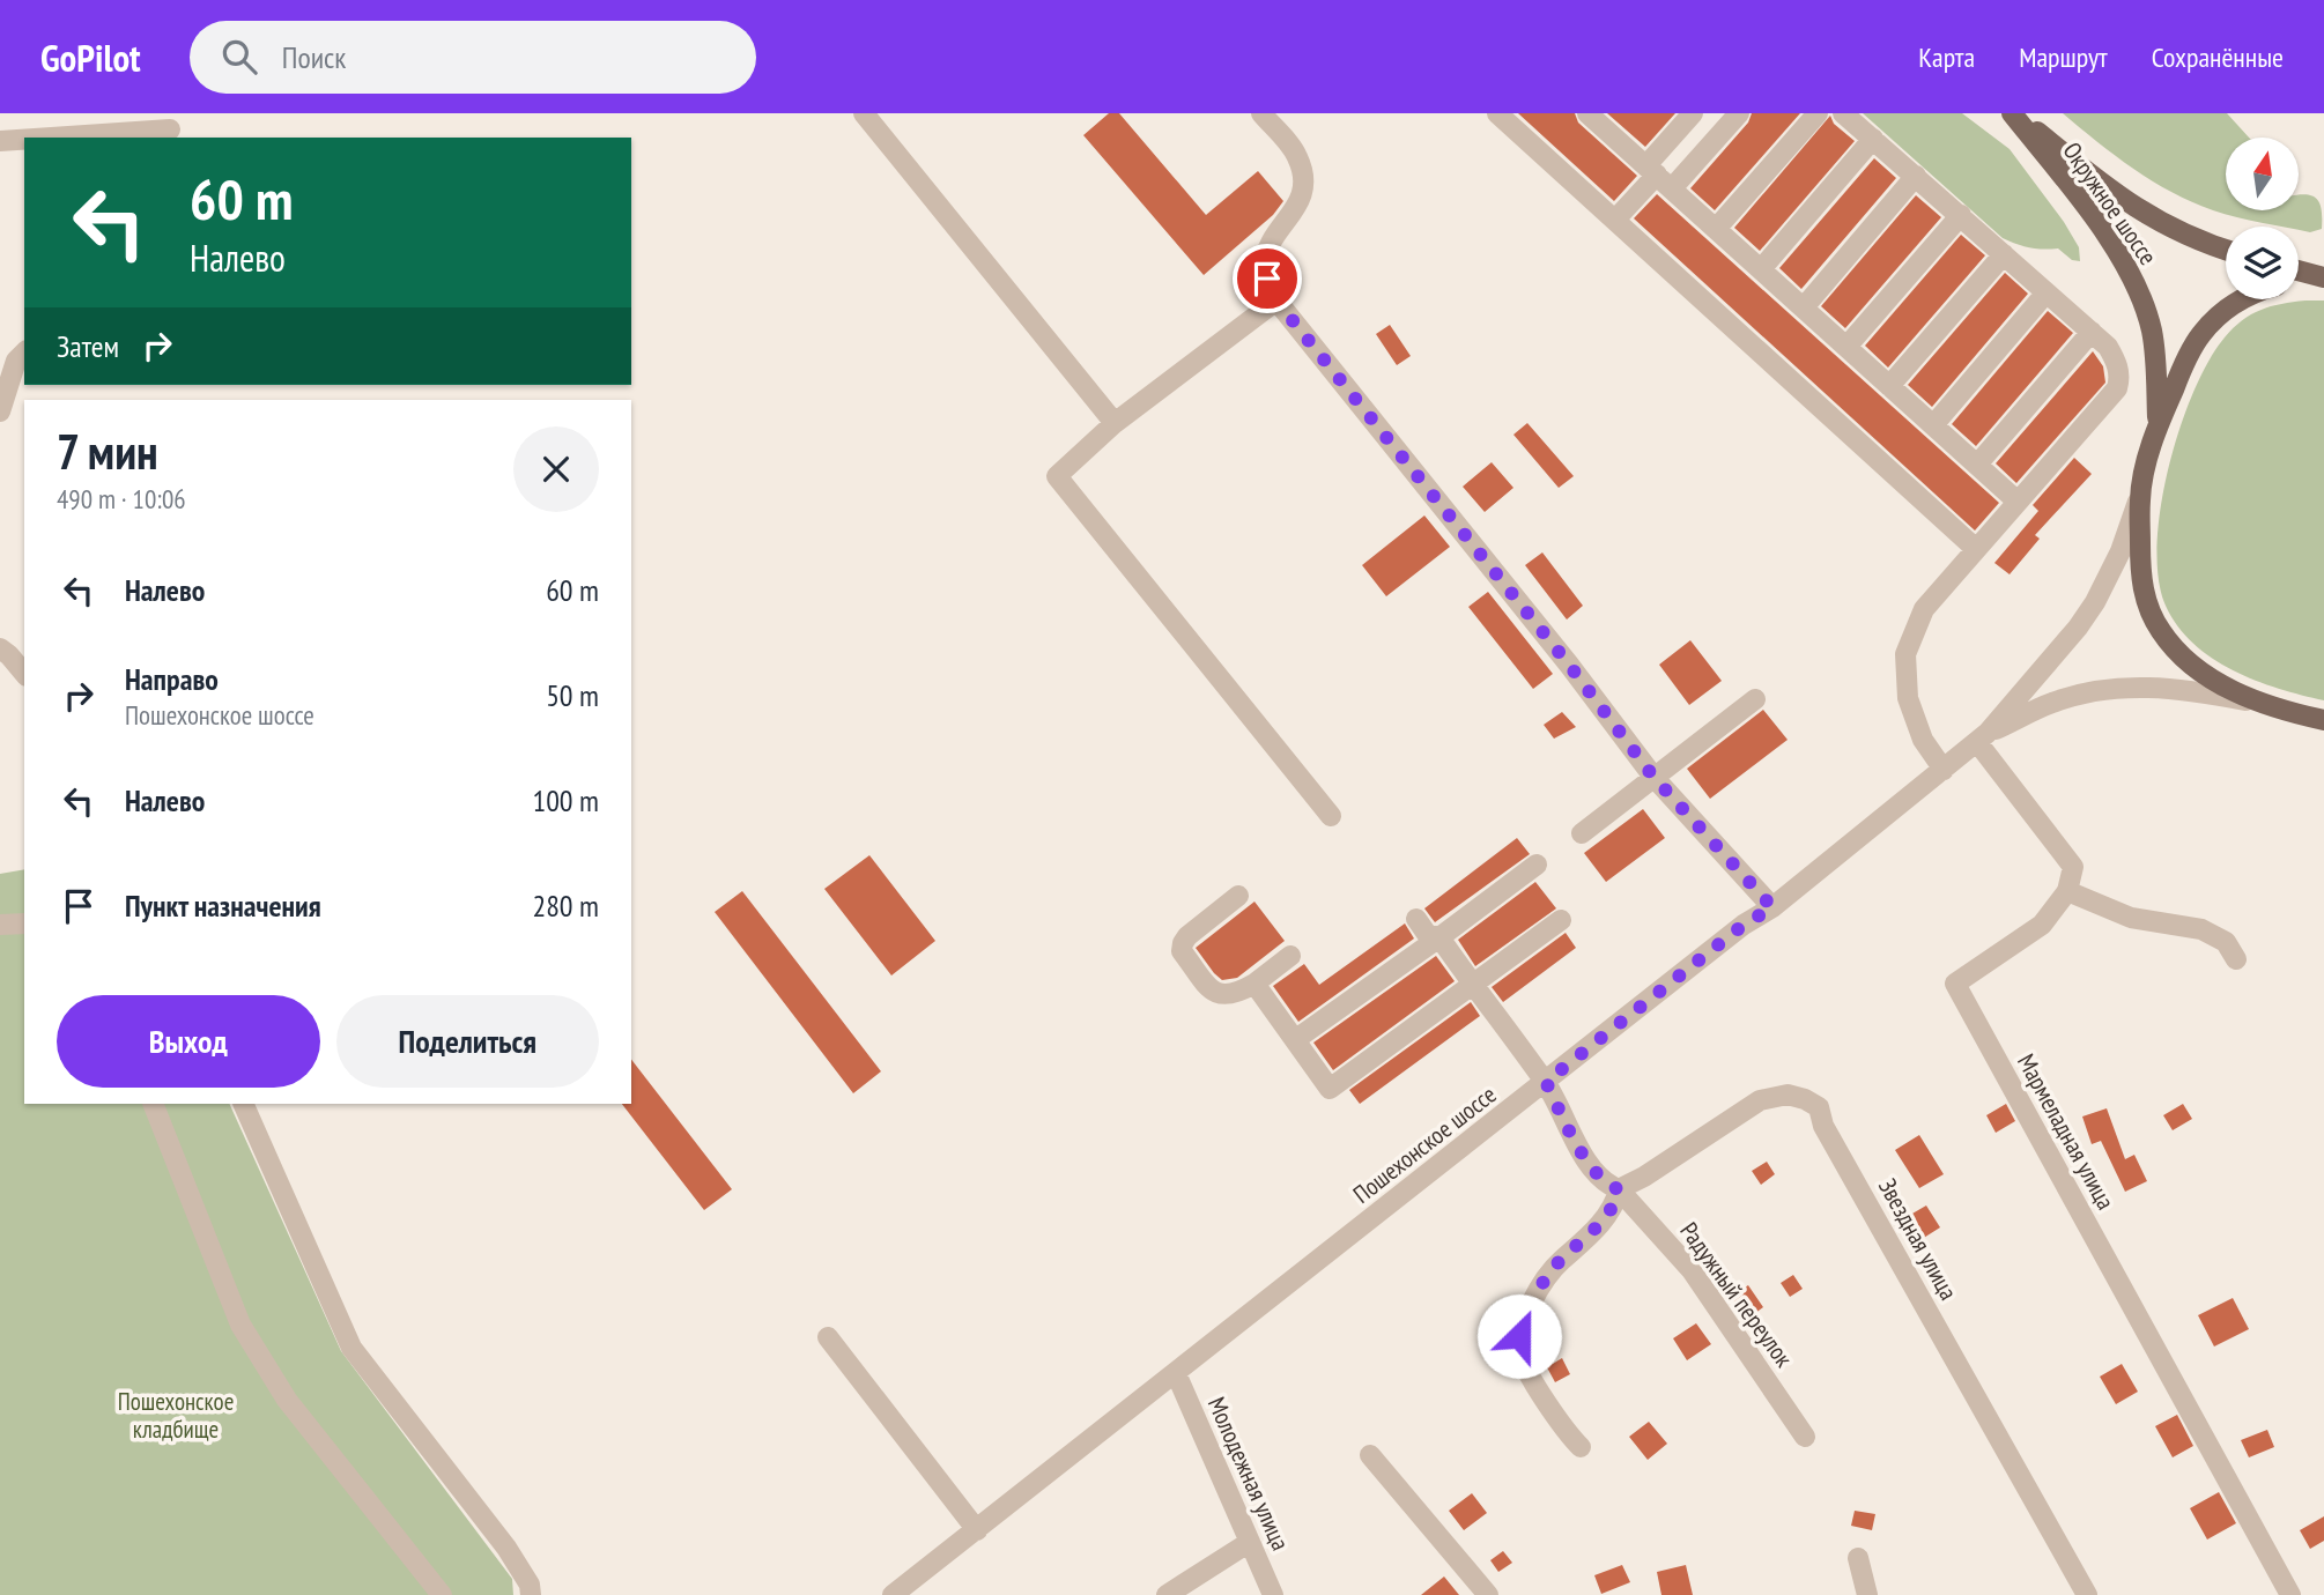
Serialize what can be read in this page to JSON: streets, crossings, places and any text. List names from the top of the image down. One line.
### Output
{"streets":{"main road":["Окружное шоссе"],"street":["Мармеладная улица","Пошехонское шоссе","Звездная улица","Радужный переулок","Молодежная улица"]},"crossings":[["Пошехонское шоссе","Радужный переулок"],["Пошехонское шоссе","Молодежная улица"],["Звездная улица","Радужный переулок"]],"parks":["Пошехонское кладбище"],"north":"top","page":{"header":"GoPilot","search":"Поиск","nav":["Карта","Маршрут","Сохранённые"],"turn":["60 m","Налево"],"then":"Затем","heading":["7 мин","490 m · 10:06"],"list":[{"name":"Налево","value":"60 m"},{"name":"Направо","note":"Пошехонское шоссе","value":"50 m"},{"name":"Налево","value":"100 m"},{"name":"Пункт назначения","value":"280 m"}],"buttons":["Выход","Поделиться"]}}
